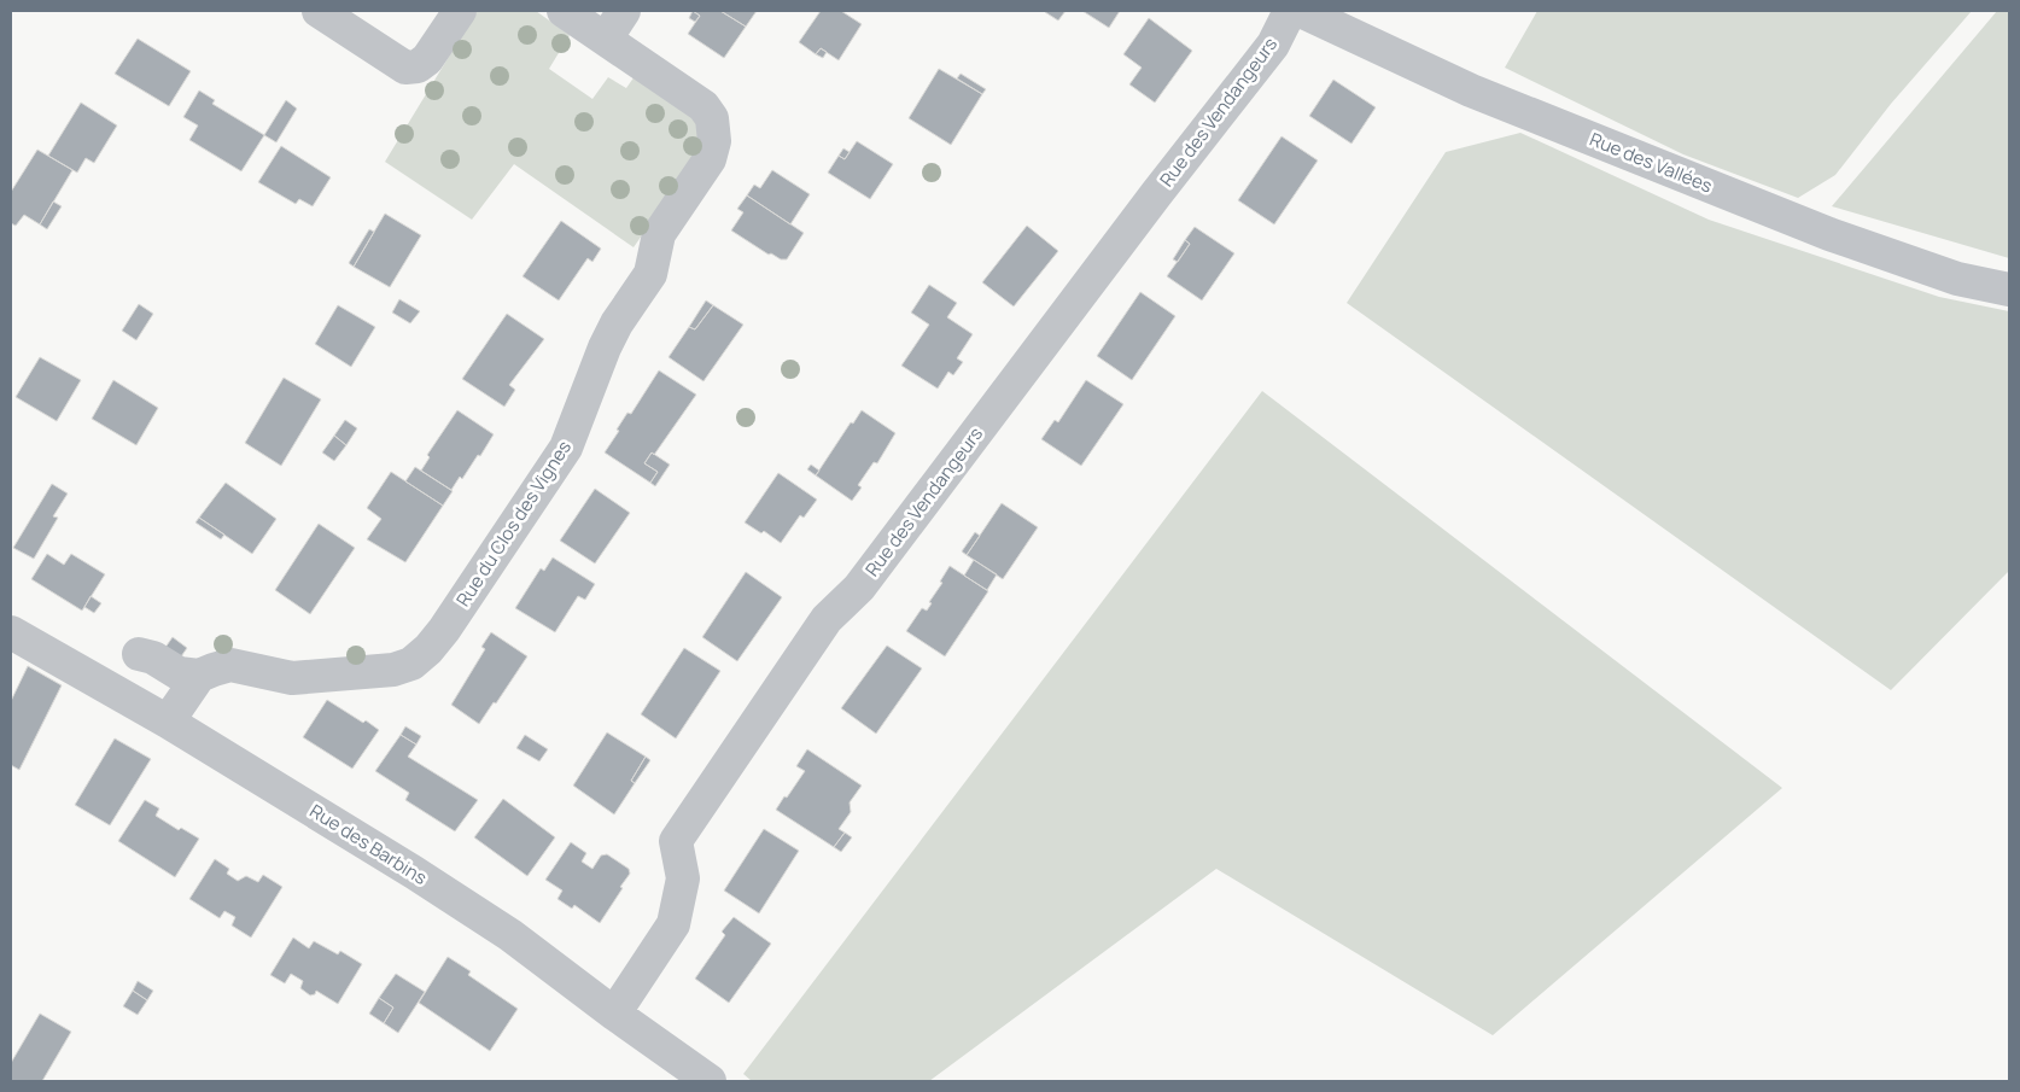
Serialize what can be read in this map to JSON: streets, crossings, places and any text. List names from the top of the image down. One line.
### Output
{"streets":{"street":["Rue des Vendangeurs","Rue des Vallées","Rue du Clos des Vignes","Rue des Barbins"]},"crossings":[["Rue des Vendangeurs","Rue des Barbins"]]}
